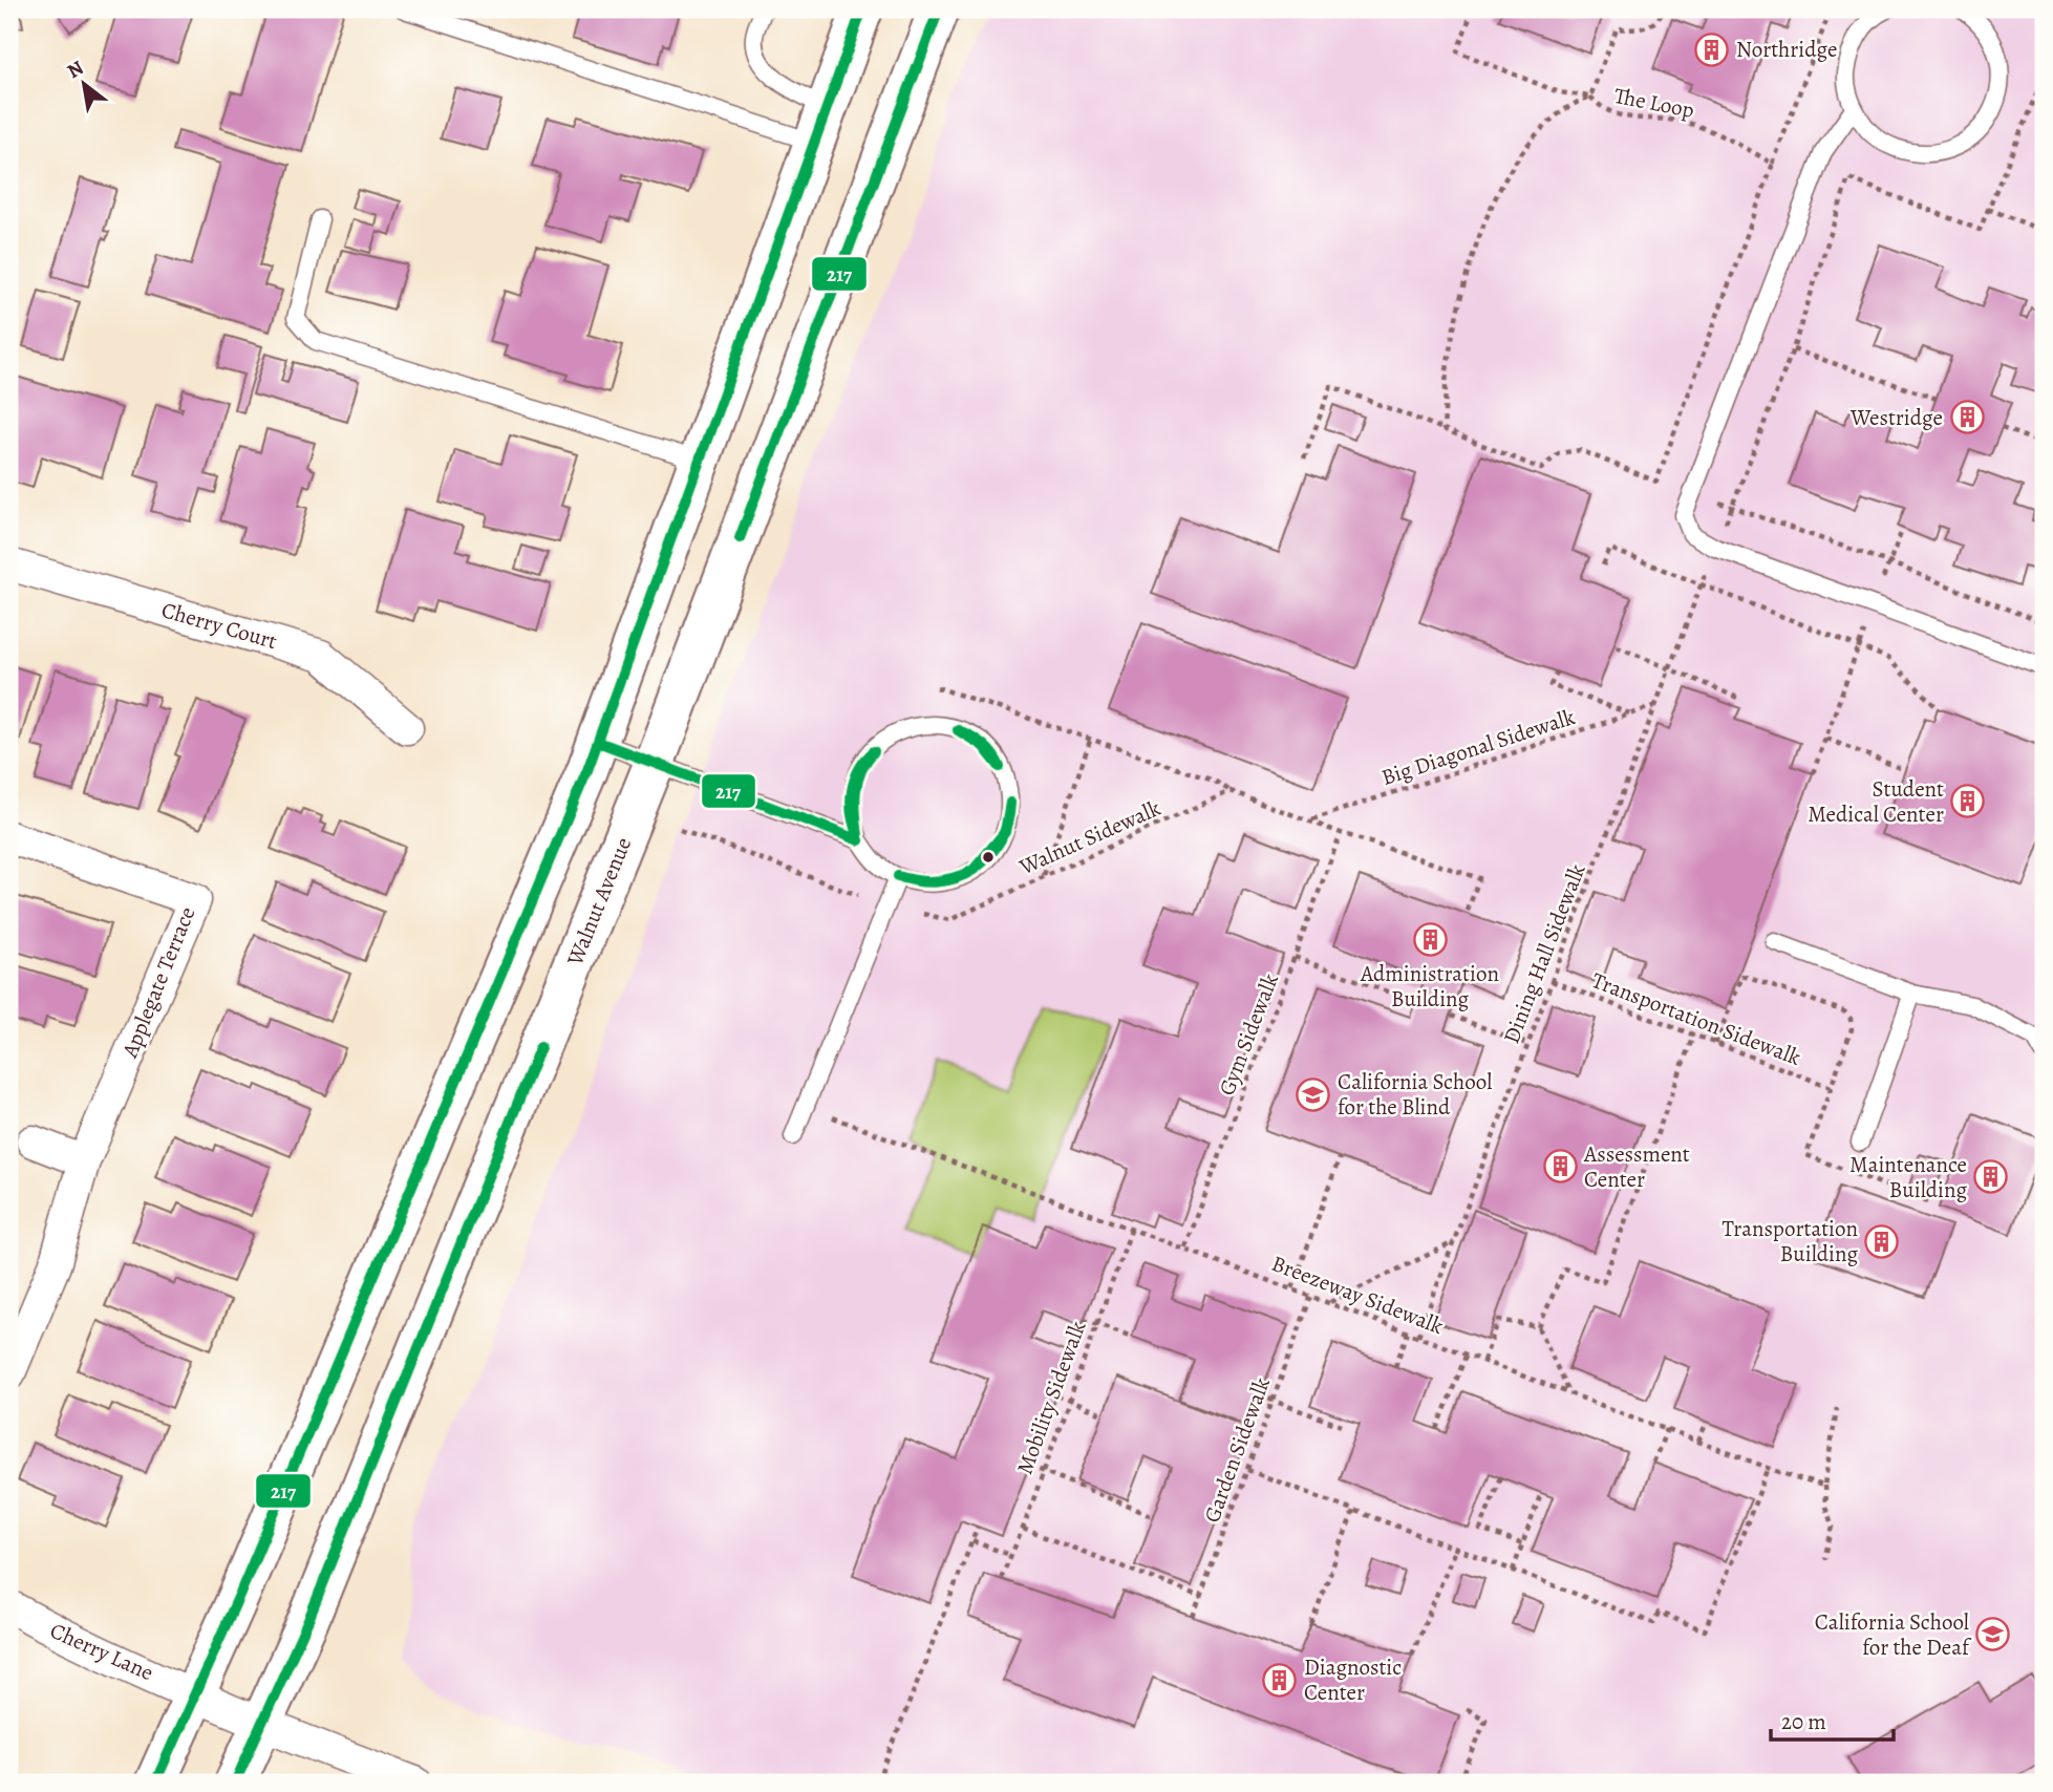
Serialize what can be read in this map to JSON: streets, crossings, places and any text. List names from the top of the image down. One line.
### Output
{"streets":{"main road":["Walnut Avenue"],"street":["Cherry Court","Applegate Terrace","Cherry Lane"],"path":["The Loop","Big Diagonal Sidewalk","Walnut Sidewalk","Dining Hall Sidewalk","Transportation Sidewalk","Gym Sidewalk","Breezeway Sidewalk","Mobility Sidewalk","Garden Sidewalk"]},"crossings":[["Big Diagonal Sidewalk","Dining Hall Sidewalk"],["Walnut Avenue","Cherry Lane"],["Dining Hall Sidewalk","Transportation Sidewalk"],["Dining Hall Sidewalk","Breezeway Sidewalk"],["Gym Sidewalk","Breezeway Sidewalk"],["Breezeway Sidewalk","Mobility Sidewalk"],["Breezeway Sidewalk","Garden Sidewalk"]],"places":{"building":["Northridge","Westridge","Student Medical Center","Administration Building","Assessment Center","Maintenance Building","Transportation Building","Diagnostic Center"],"school or university":["California School for the Blind","California School for the Deaf"]},"lines":["transit line 217"],"scale_bar":"20 m","north":"top left"}
